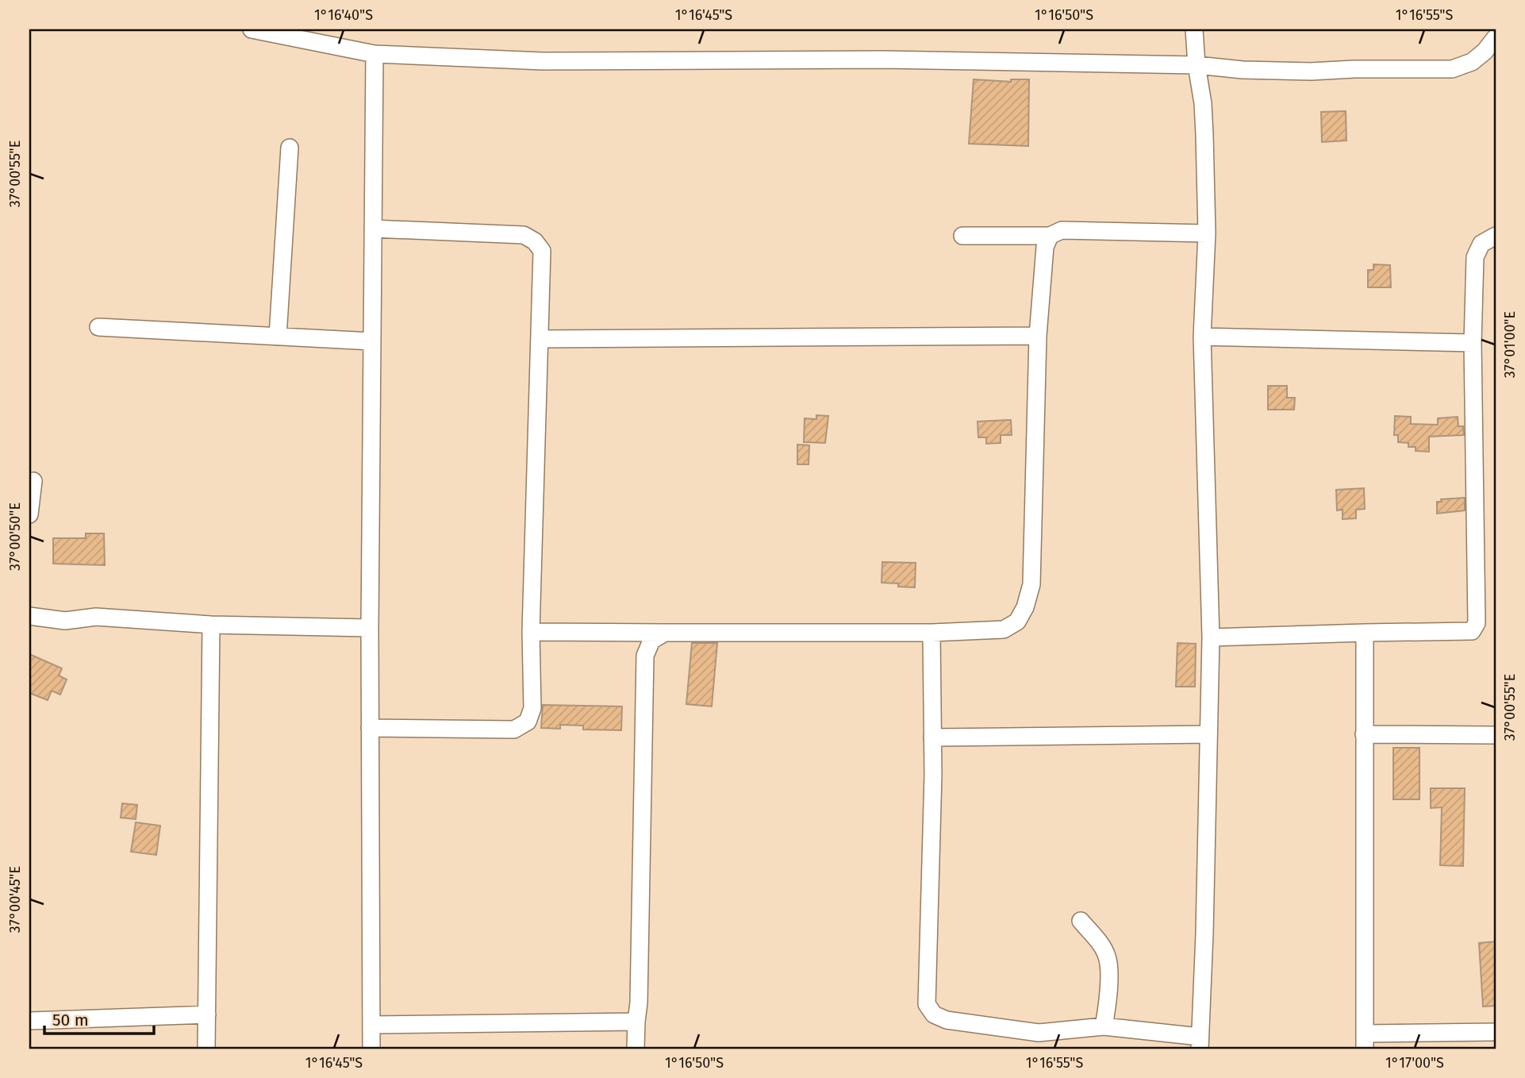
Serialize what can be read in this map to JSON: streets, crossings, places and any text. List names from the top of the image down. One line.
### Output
{"scale_bar":"50 m","coordinates":["1°16'40\"S","1°16'45\"S","1°16'50\"S","1°16'55\"S","37°00'55\"E","37°01'00\"E","37°00'50\"E","37°00'45\"E","1°17'00\"S"]}
